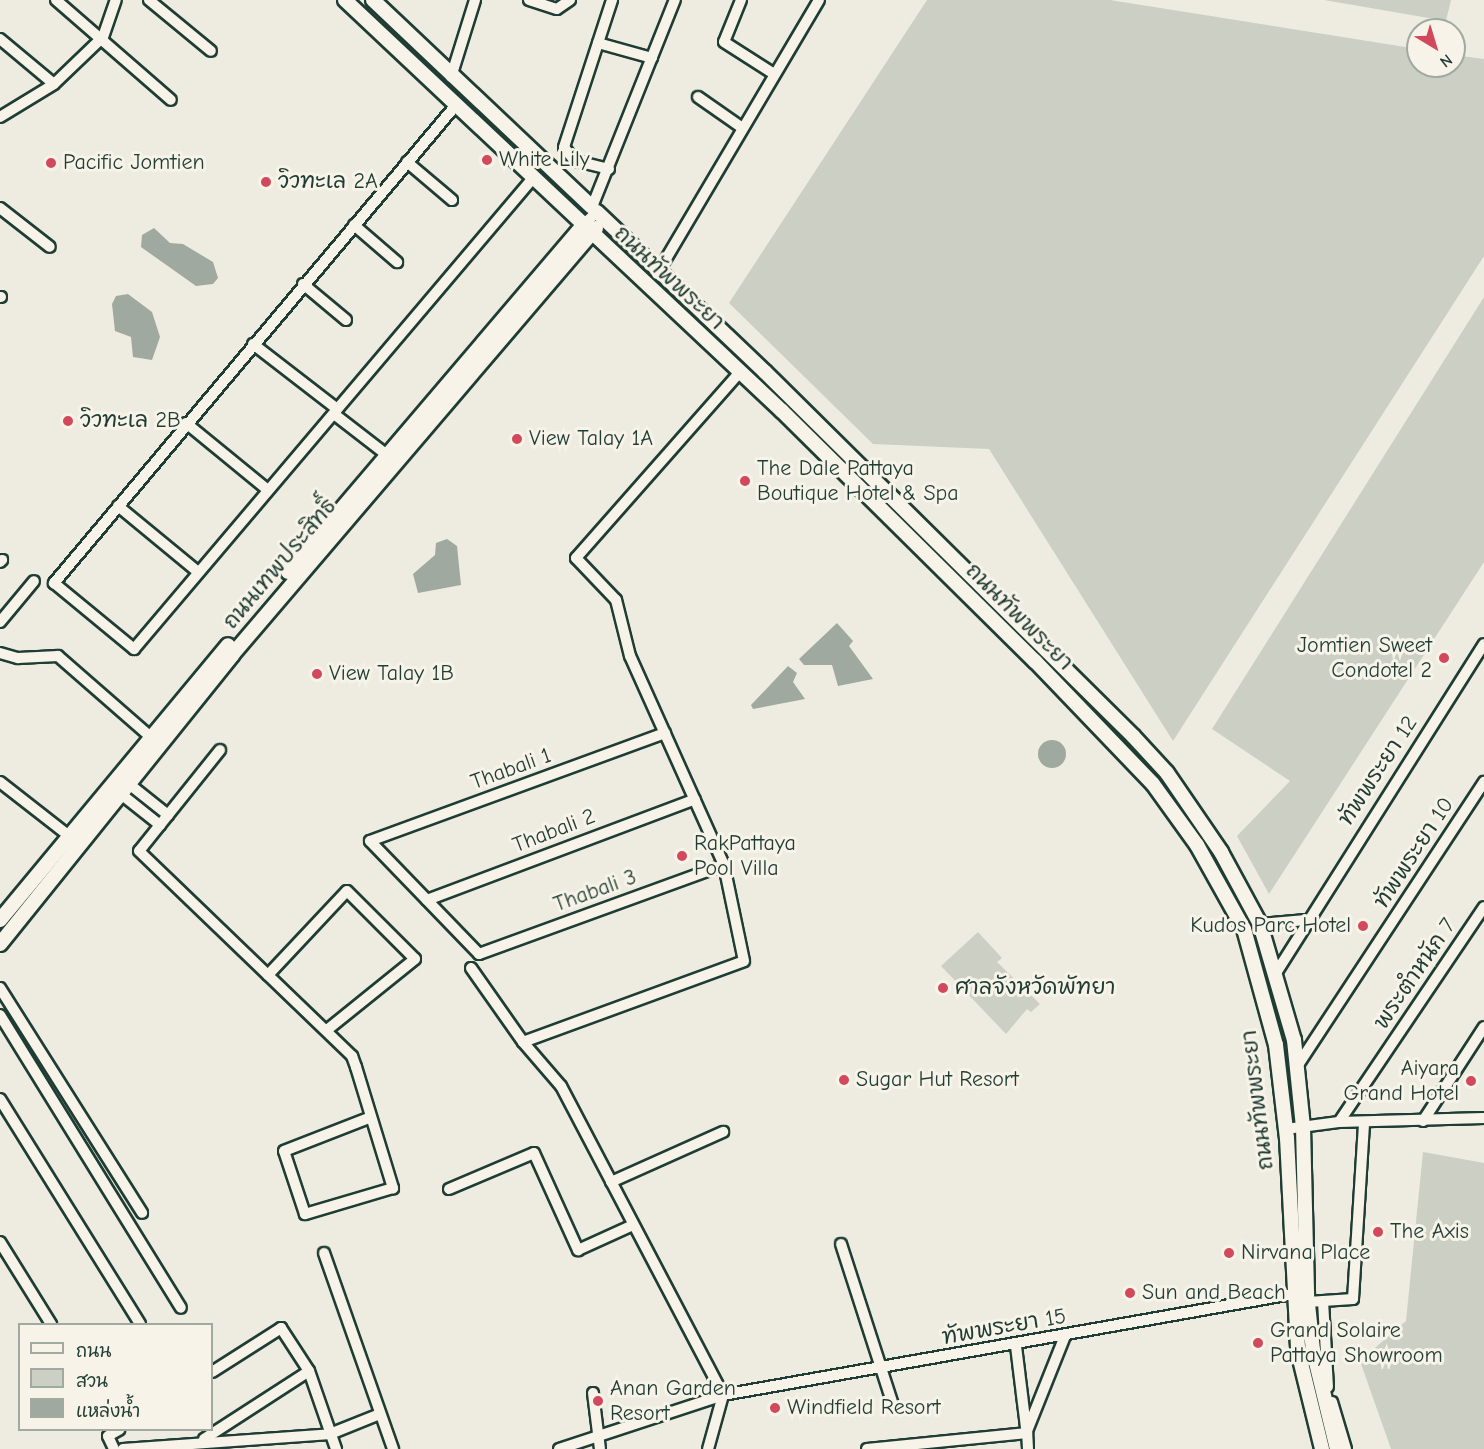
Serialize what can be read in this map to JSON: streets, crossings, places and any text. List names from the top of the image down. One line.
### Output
{"streets":{"main road":["ถนนทัพพระยา","ถนนเทพประสิทธิ์"],"street":["Thabali 1","ทัพพระยา 12","Thabali 2","ทัพพระยา 10","Thabali 3","พระตำหนัก 7","ทัพพระยา 15"]},"crossings":[["ถนนทัพพระยา","ถนนเทพประสิทธิ์"],["ถนนทัพพระยา","ทัพพระยา 12"],["ถนนทัพพระยา","ทัพพระยา 10"],["ถนนทัพพระยา","ทัพพระยา 15"],["Thabali 1","Thabali 2"],["Thabali 1","Thabali 3"],["Thabali 2","Thabali 3"]],"places":["White Lily","Pacific Jomtien","วิวทะเล 2A","วิวทะเล 2B","View Talay 1A","The Dale Pattaya Boutique Hotel & Spa","Jomtien Sweet Condotel 2","View Talay 1B","RakPattaya Pool Villa","Kudos Parc Hotel","ศาลจังหวัดพัทยา","Sugar Hut Resort","Aiyara Grand Hotel","The Axis","Nirvana Place","Sun and Beach","Grand Solaire Pattaya Showroom","Anan Garden Resort","Windfield Resort"],"legend":["ถนน","สวน","แหล่งน้ำ"],"north":"bottom right"}
